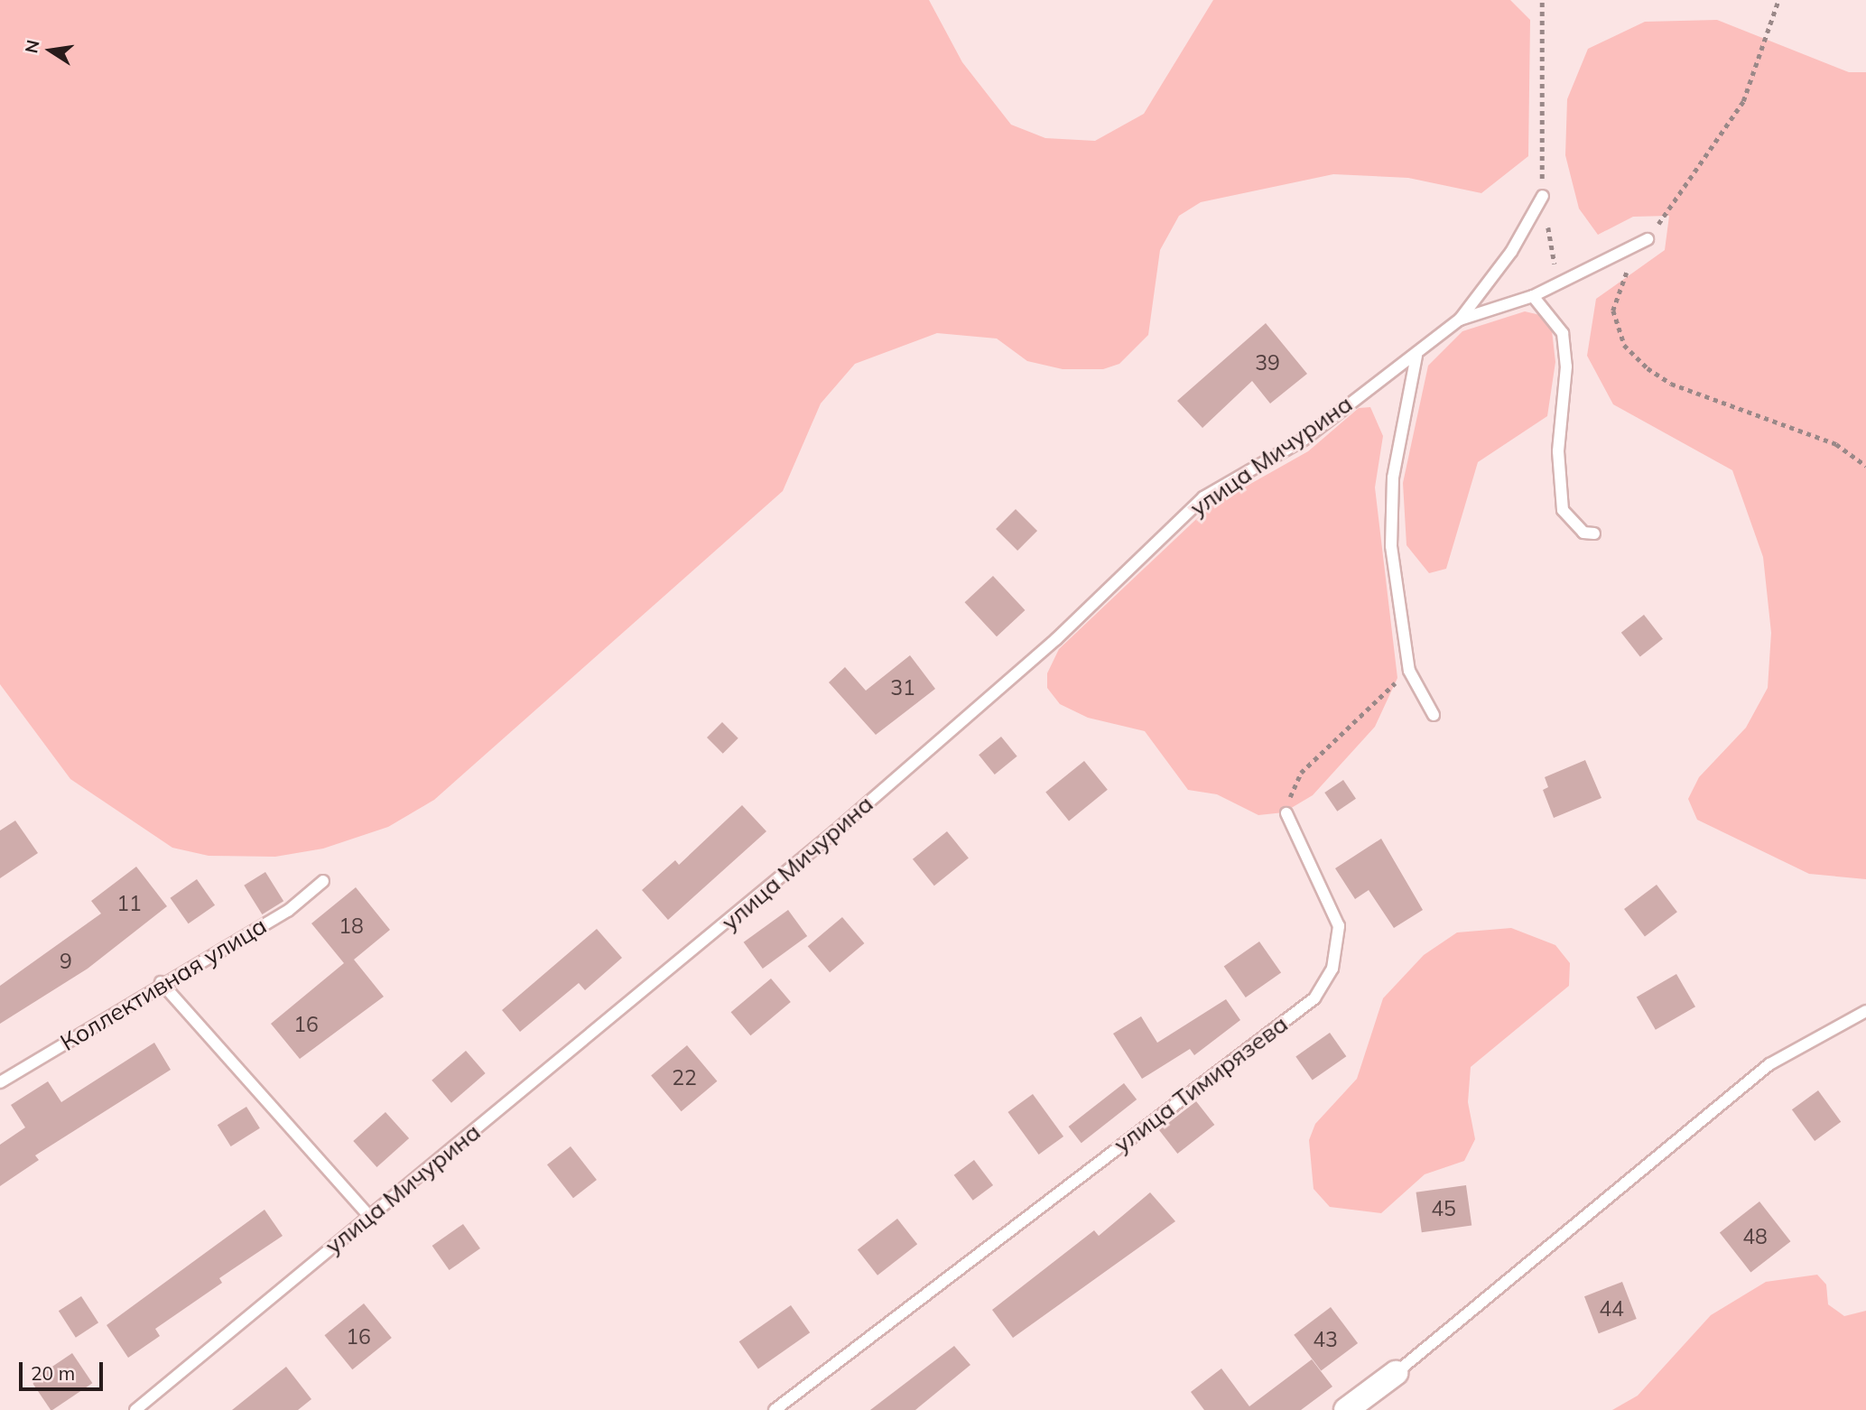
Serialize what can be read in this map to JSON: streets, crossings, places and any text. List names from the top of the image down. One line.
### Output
{"streets":{"lane":["улица Мичурина","Коллективная улица","улица Тимирязева"]},"house_numbers":["39","31","11","18","9","16","22","45","48","44","16","43"],"scale_bar":"20 m","north":"left"}
